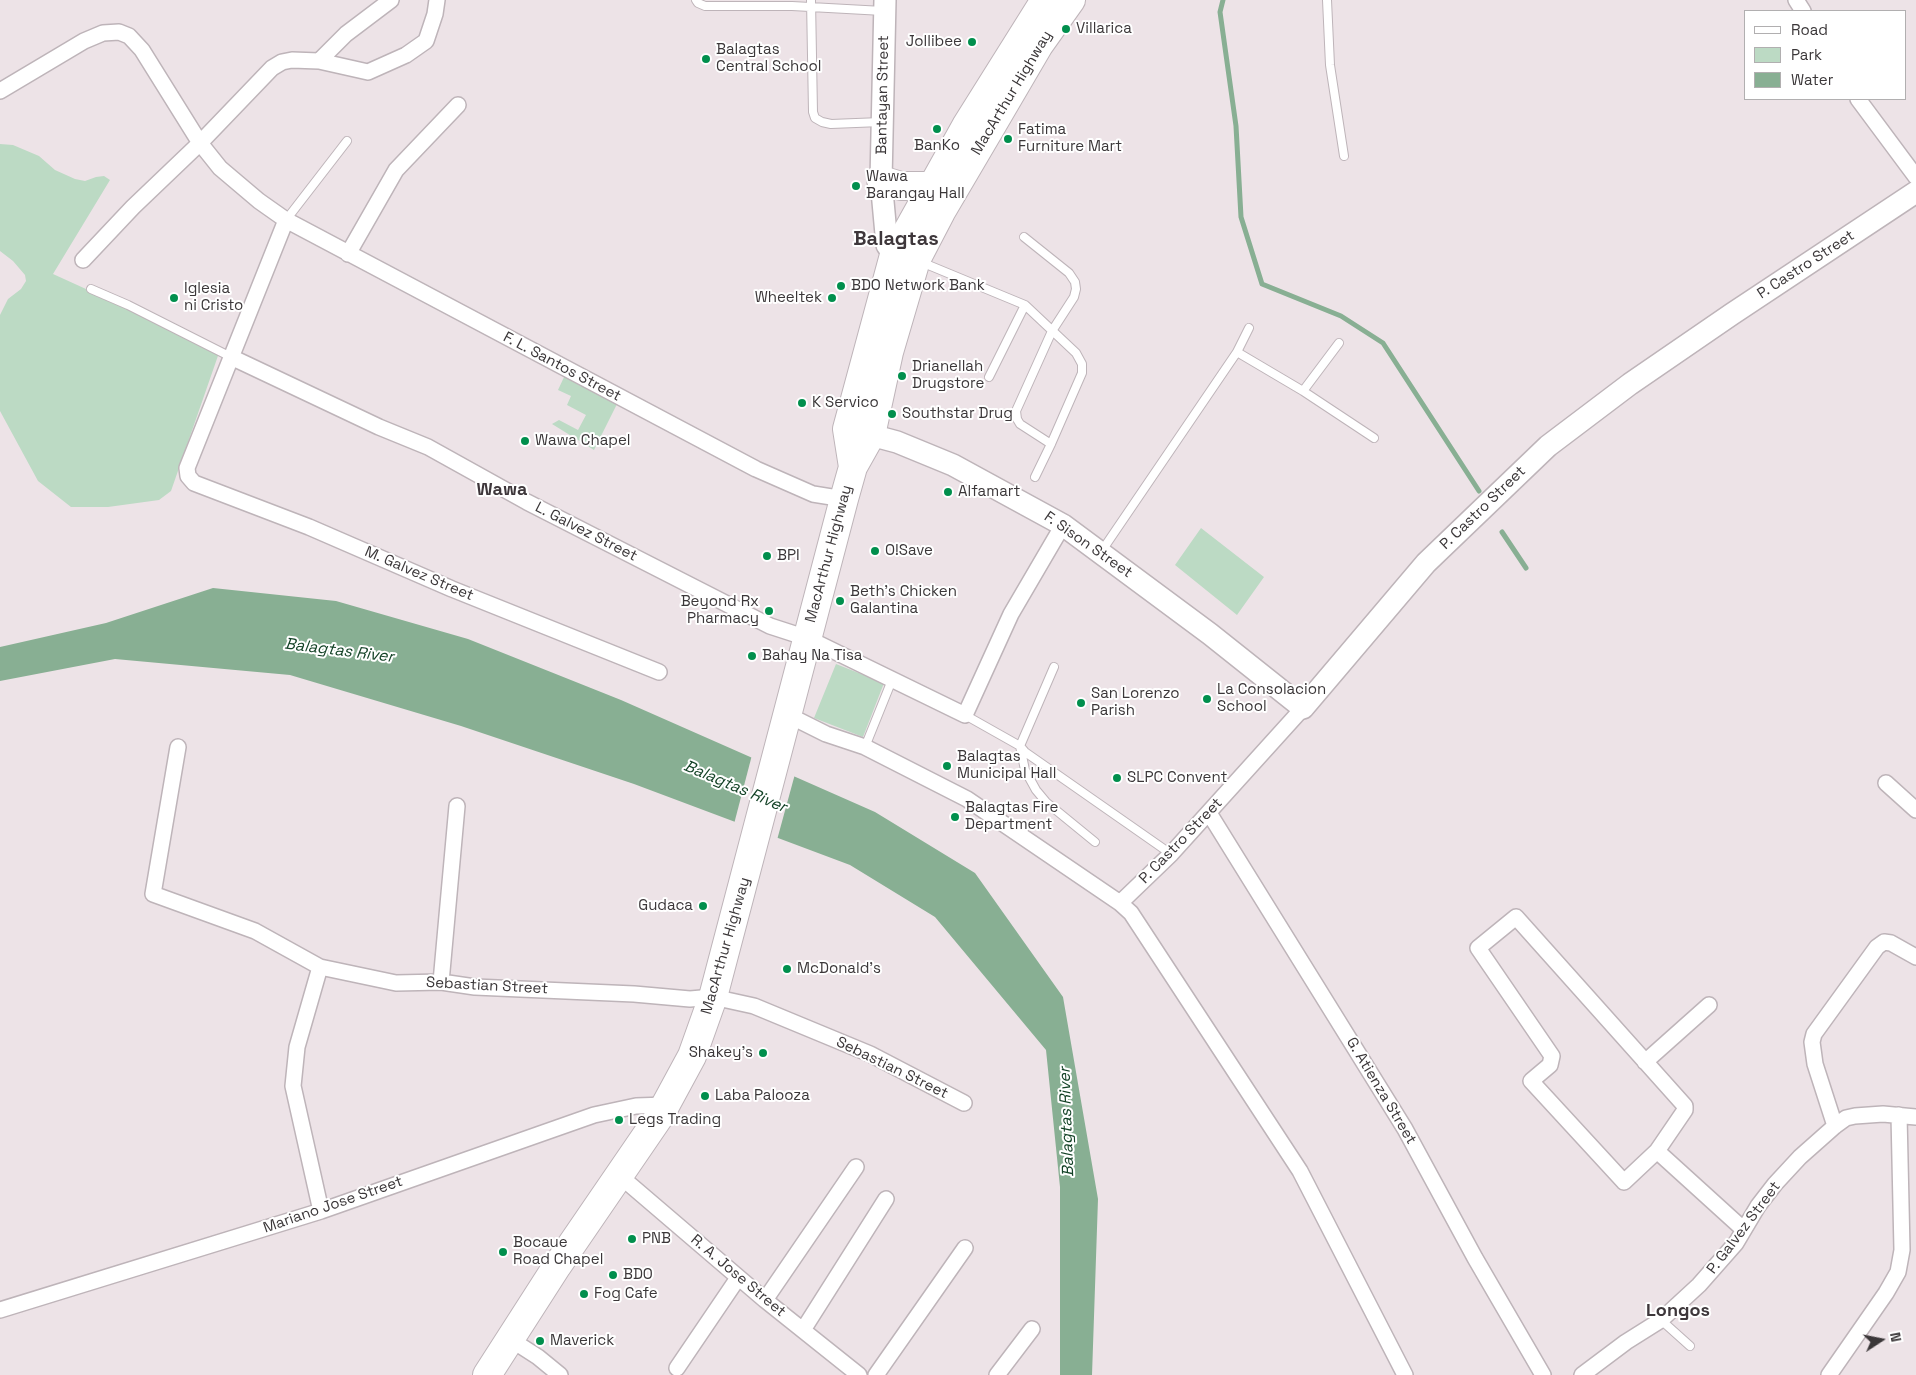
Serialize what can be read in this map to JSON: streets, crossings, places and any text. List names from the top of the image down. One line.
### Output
{"streets":{"highway":["MacArthur Highway"],"street":["Bantayan Street","P. Castro Street","F. L. Santos Street","L. Galvez Street","F. Sison Street","M. Galvez Street","Sebastian Street","G. Atienza Street","Mariano Jose Street","P. Galvez Street","R. A. Jose Street"]},"crossings":[["MacArthur Highway","Bantayan Street"],["MacArthur Highway","F. L. Santos Street"],["MacArthur Highway","L. Galvez Street"],["MacArthur Highway","F. Sison Street"],["MacArthur Highway","Sebastian Street"],["MacArthur Highway","Mariano Jose Street"],["MacArthur Highway","R. A. Jose Street"],["P. Castro Street","F. Sison Street"],["P. Castro Street","G. Atienza Street"],["L. Galvez Street","M. Galvez Street"]],"districts":["Balagtas","Wawa","Longos"],"water":["Balagtas River"],"places":["Villarica","Jollibee","Balagtas Central School","BanKo","Fatima Furniture Mart","Wawa Barangay Hall","BDO Network Bank","Iglesia ni Cristo","Wheeltek","Drianellah Drugstore","K Servico","Southstar Drug","Wawa Chapel","Alfamart","O!Save","BPI","Beth's Chicken Galantina","Beyond Rx Pharmacy","Bahay Na Tisa","La Consolacion School","San Lorenzo Parish","Balagtas Municipal Hall","SLPC Convent","Balagtas Fire Department","Gudaca","McDonald's","Shakey's","Laba Palooza","Legs Trading","PNB","Bocaue Road Chapel","BDO","Fog Cafe","Maverick"],"legend":["Road","Park","Water"],"north":"right"}
